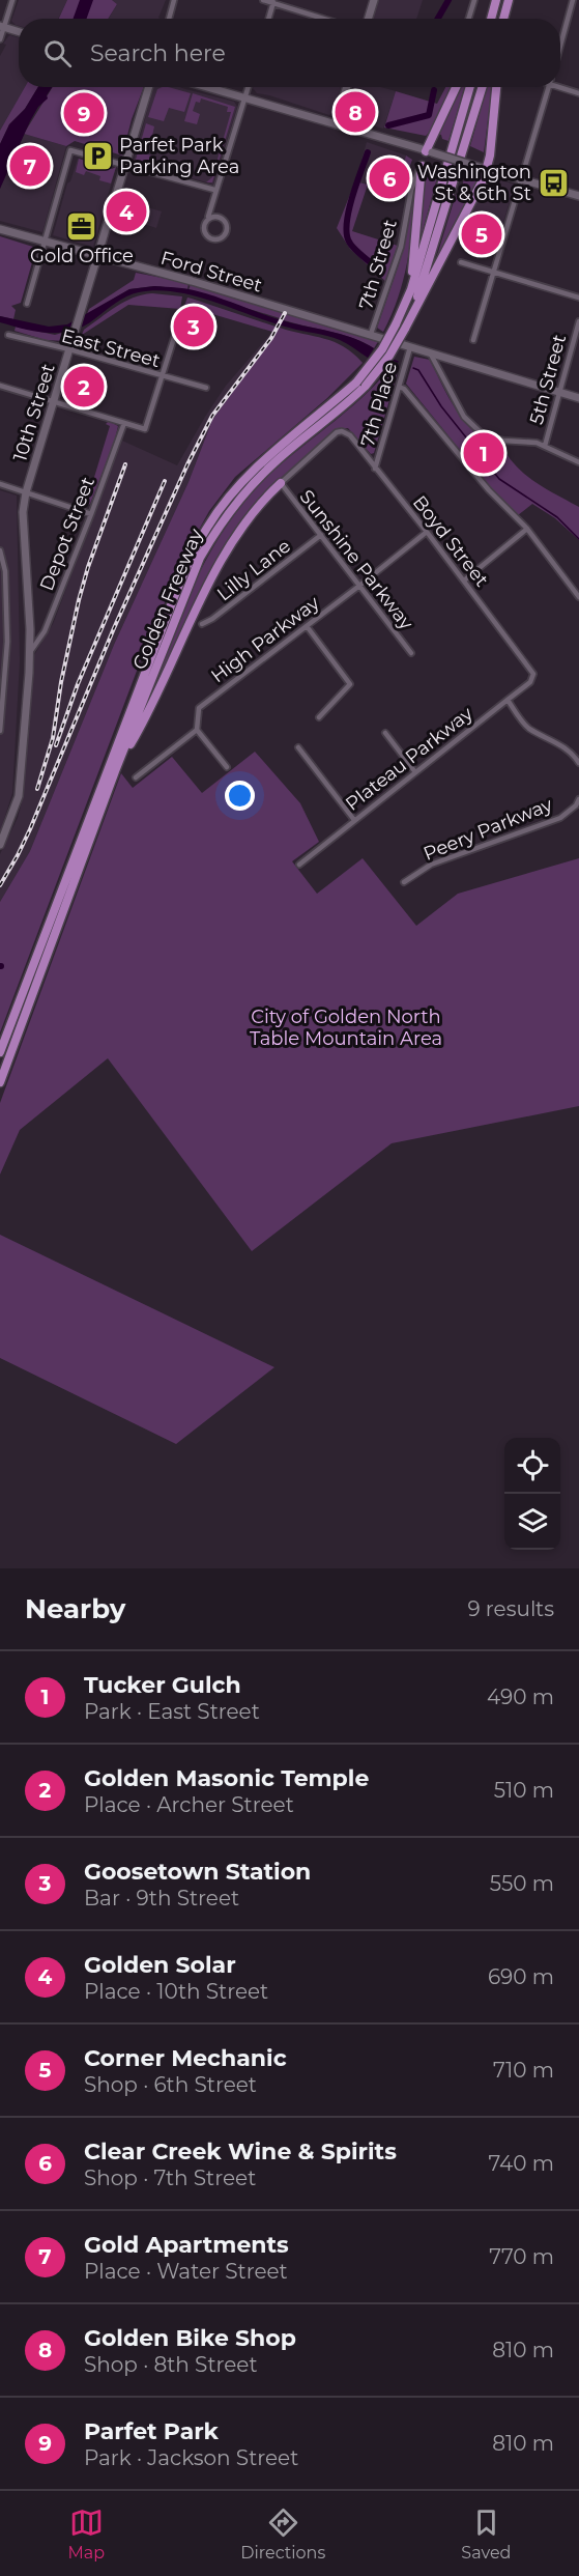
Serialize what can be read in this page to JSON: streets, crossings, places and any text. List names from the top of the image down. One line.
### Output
{"streets":{"highway":["Golden Freeway"],"street":["7th Street","Ford Street","East Street","5th Street","7th Place","10th Street","Depot Street","Boyd Street","Sunshine Parkway","Lilly Lane","High Parkway","Plateau Parkway","Peery Parkway"]},"crossings":[["7th Street","Ford Street"],["Ford Street","7th Place"],["Ford Street","10th Street"],["East Street","10th Street"],["7th Place","Boyd Street"],["10th Street","Depot Street"],["Boyd Street","Sunshine Parkway"],["Boyd Street","High Parkway"],["Boyd Street","Plateau Parkway"],["Sunshine Parkway","Lilly Lane"],["Sunshine Parkway","High Parkway"]],"parks":["City of Golden North Table Mountain Area"],"places":{"parking":["Parfet Park Parking Area"],"bus stop":["Washington St & 6th St"],"office":["Gold Office"]},"page":{"search":"Search here","pins":["8","9","7","6","4","5","3","2","1"],"heading":["Nearby","9 results"],"list":[{"mark":"1","name":"Tucker Gulch","note":"Park · East Street","value":"490 m"},{"mark":"2","name":"Golden Masonic Temple","note":"Place · Archer Street","value":"510 m"},{"mark":"3","name":"Goosetown Station","note":"Bar · 9th Street","value":"550 m"},{"mark":"4","name":"Golden Solar","note":"Place · 10th Street","value":"690 m"},{"mark":"5","name":"Corner Mechanic","note":"Shop · 6th Street","value":"710 m"},{"mark":"6","name":"Clear Creek Wine & Spirits","note":"Shop · 7th Street","value":"740 m"},{"mark":"7","name":"Gold Apartments","note":"Place · Water Street","value":"770 m"},{"mark":"8","name":"Golden Bike Shop","note":"Shop · 8th Street","value":"810 m"},{"mark":"9","name":"Parfet Park","note":"Park · Jackson Street","value":"810 m"}],"nav":["Map","Directions","Saved"]}}
